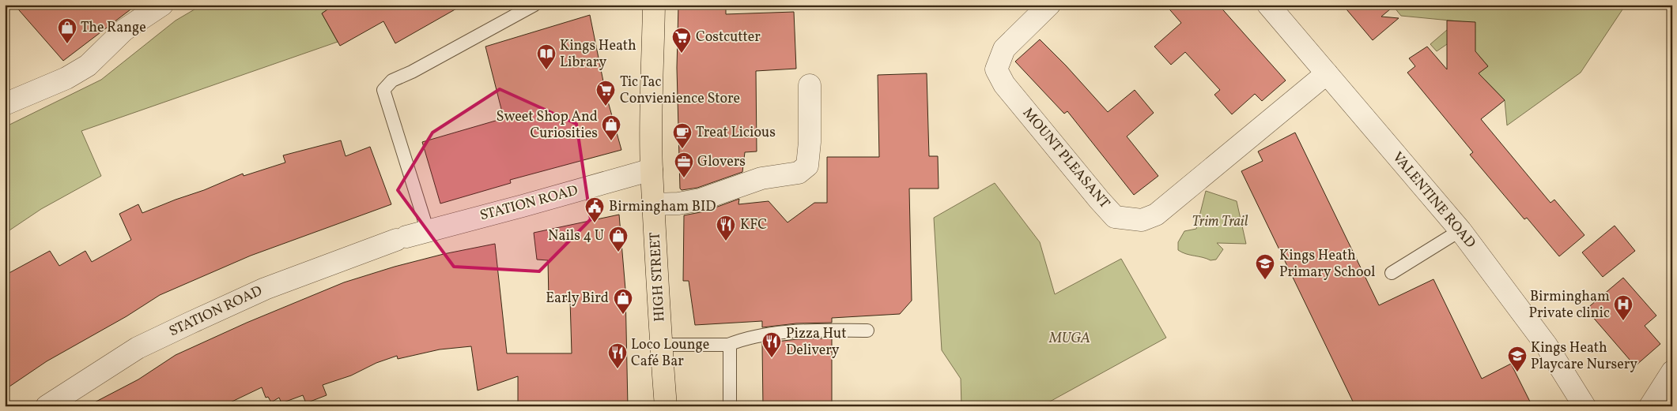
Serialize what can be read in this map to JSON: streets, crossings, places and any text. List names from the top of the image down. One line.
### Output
{"streets":{"highway":["HIGH STREET"],"street":["MOUNT PLEASANT","VALENTINE ROAD","STATION ROAD"]},"crossings":[["MOUNT PLEASANT","VALENTINE ROAD"],["STATION ROAD","HIGH STREET"]],"parks":["Trim Trail","MUGA"],"places":{"shop":["The Range","Sweet Shop And Curiosities","Nails 4 U","Early Bird"],"supermarket":["Costcutter","Tic Tac Convienience Store"],"library":["Kings Heath Library"],"cafe":["Treat Licious"],"office":["Glovers"],"public building":["Birmingham BID"],"restaurant":["KFC","Pizza Hut Delivery","Loco Lounge Café Bar"],"school or university":["Kings Heath Primary School","Kings Heath Playcare Nursery"],"hospital":["Birmingham Private clinic"]}}
